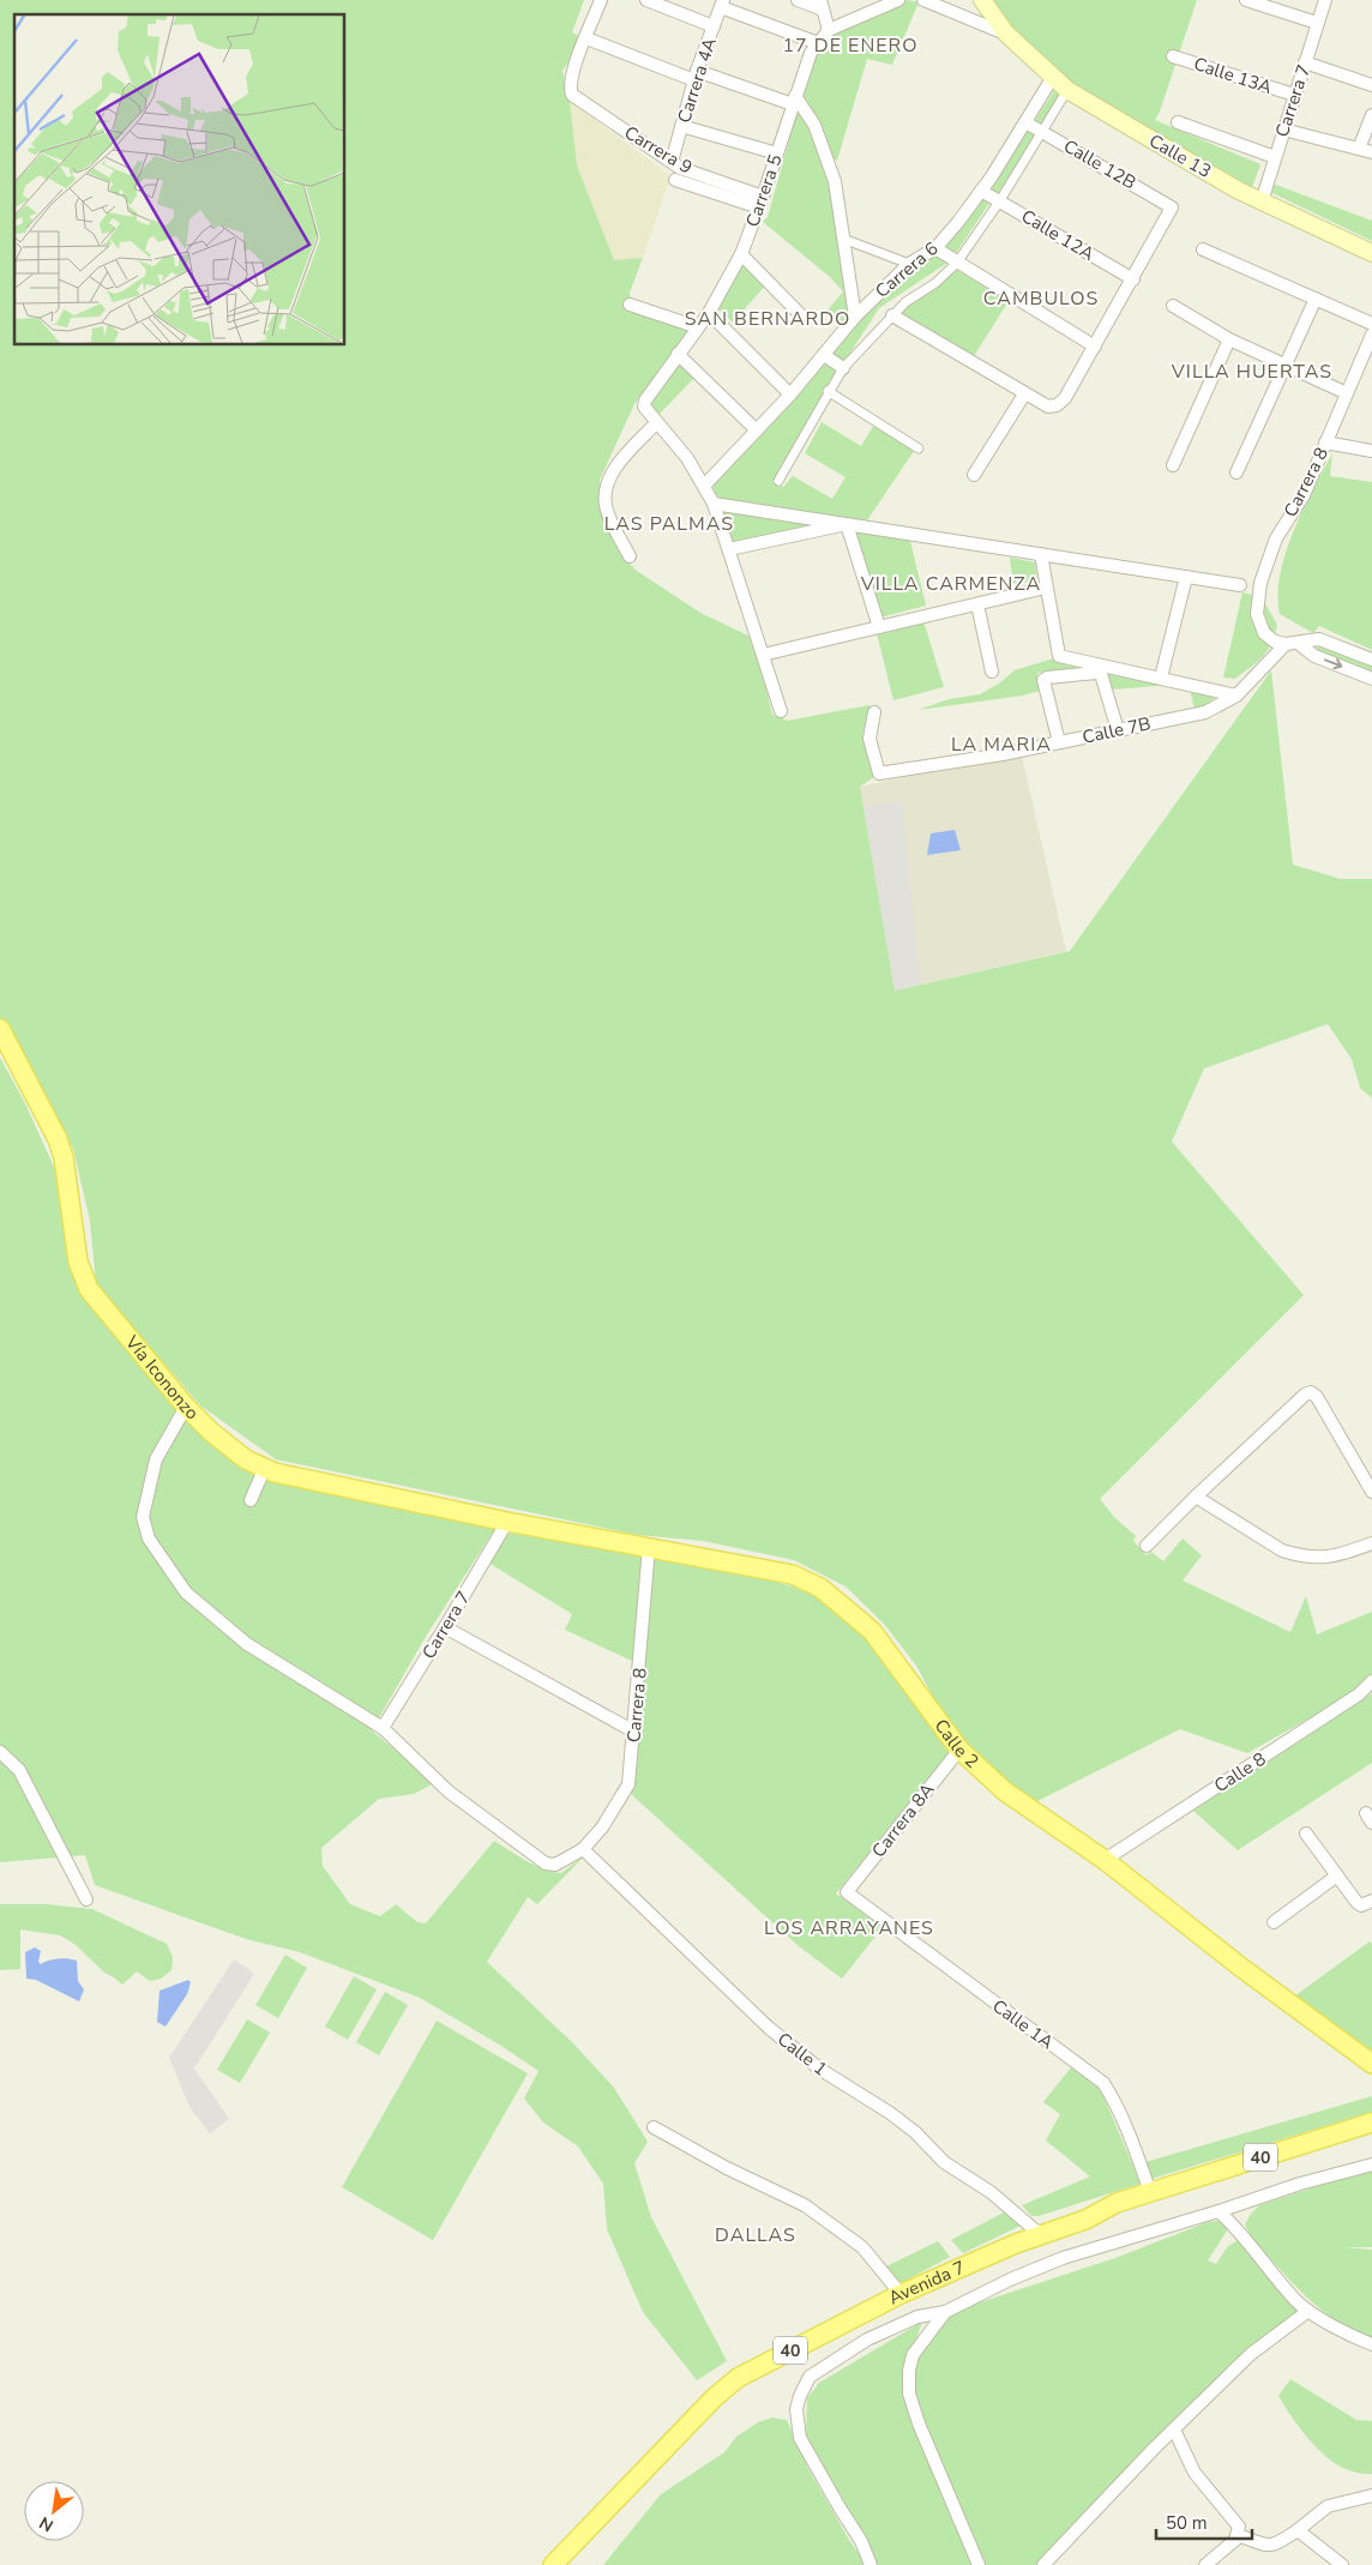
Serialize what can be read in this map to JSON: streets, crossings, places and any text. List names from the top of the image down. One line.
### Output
{"streets":{"main road":["Calle 13","Vía Icononzo","Calle 2","40","Avenida 7"],"street":["Calle 13A","Carrera 4A","Carrera 7","Carrera 9","Calle 12B","Carrera 5","Calle 12A","Carrera 6","Carrera 8","Calle 7B","Calle 8","Carrera 8A","Calle 1A","Calle 1"]},"crossings":[["Calle 13A","Carrera 7"],["Carrera 4A","Carrera 9"],["Carrera 7","Calle 13"],["Carrera 7","Carrera 8"],["Carrera 7","Vía Icononzo"],["Carrera 7","Calle 2"],["Carrera 9","Carrera 5"],["Calle 13","Carrera 6"],["Calle 12B","Calle 12A"],["Calle 12B","Carrera 6"],["Calle 12A","Carrera 6"],["Carrera 8","Calle 7B"],["Carrera 8","Vía Icononzo"],["Carrera 8","Calle 2"],["Carrera 8","Calle 1"],["Vía Icononzo","Calle 2"],["Calle 2","Calle 8"],["Calle 2","Carrera 8A"],["Carrera 8A","Calle 1A"],["Calle 1A","Avenida 7"],["Calle 1","Avenida 7"]],"districts":["17 DE ENERO","CAMBULOS","SAN BERNARDO","VILLA HUERTAS","LAS PALMAS","VILLA CARMENZA","LA MARIA","LOS ARRAYANES","DALLAS"],"scale_bar":"50 m","north":"bottom left"}
